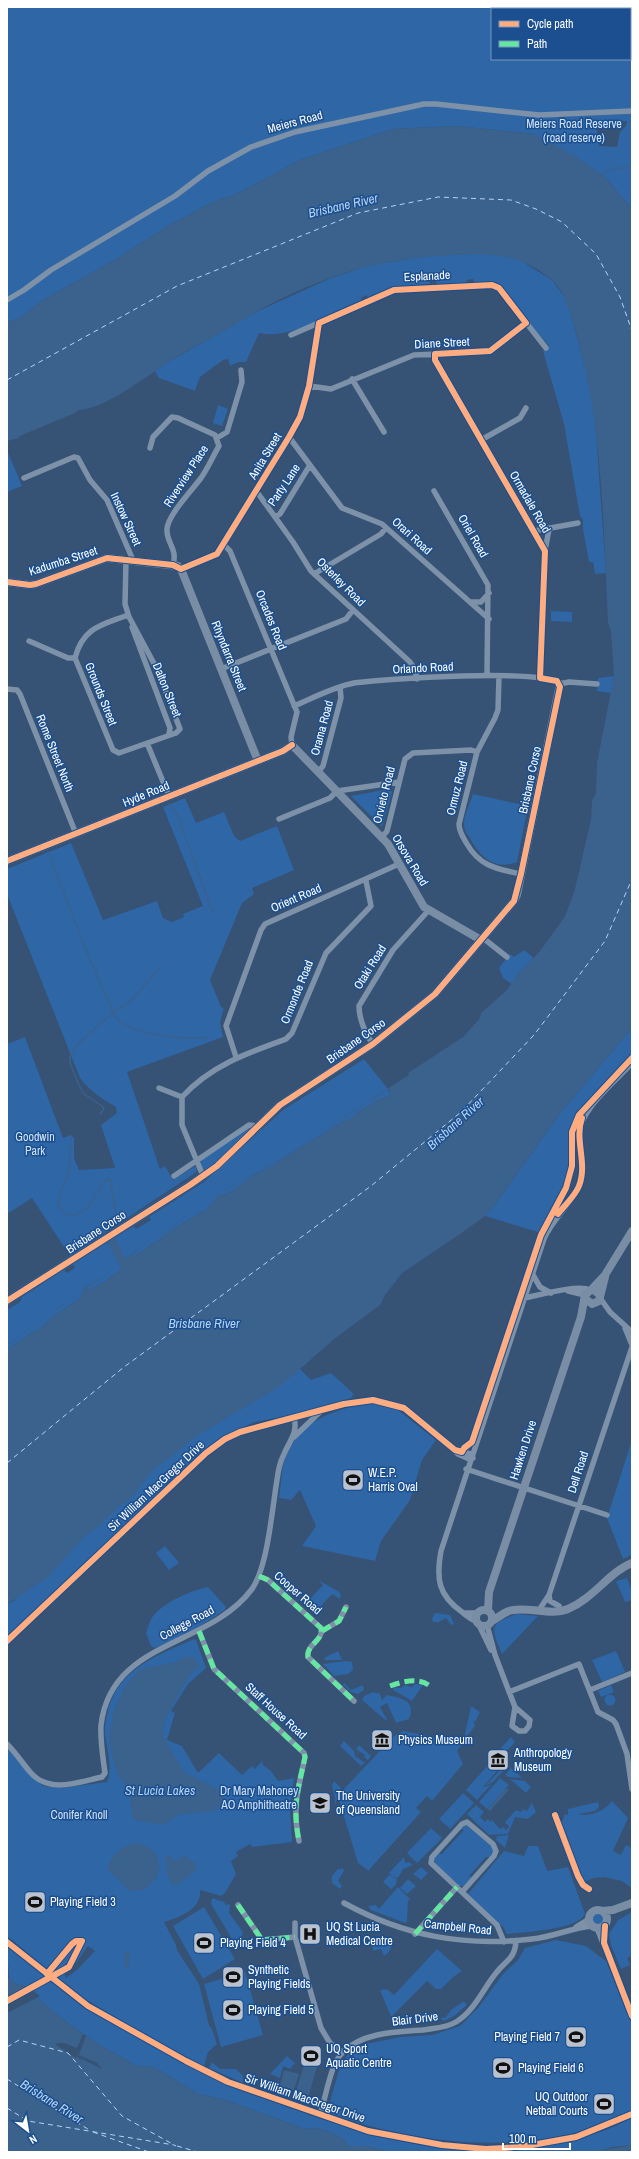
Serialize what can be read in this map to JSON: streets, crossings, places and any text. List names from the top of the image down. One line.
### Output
{"streets":{"street":["Meiers Road","Esplanade","Diane Street","Anita Street","Riverview Place","Party Lane","Ormadale Road","Instow Street","Orari Road","Oriel Road","Kadumba Street","Osterley Road","Orcades Road","Rhyndarra Street","Orlando Road","Dalton Street","Grounds Street","Orama Road","Rome Street North","Brisbane Corso","Ormuz Road","Hyde Road","Orvieto Road","Orsova Road","Orient Road","Otaki Road","Ormonde Road","Hawken Drive","Dell Road","Sir William MacGregor Drive","Cooper Road","College Road","Staff House Road","Campbell Road","Blair Drive"]},"crossings":[["Esplanade","Diane Street"],["Esplanade","Anita Street"],["Diane Street","Anita Street"],["Diane Street","Ormadale Road"],["Anita Street","Orari Road"],["Anita Street","Osterley Road"],["Anita Street","Orcades Road"],["Anita Street","Rhyndarra Street"],["Riverview Place","Kadumba Street"],["Party Lane","Orari Road"],["Party Lane","Osterley Road"],["Ormadale Road","Orlando Road"],["Instow Street","Kadumba Street"],["Instow Street","Dalton Street"],["Orari Road","Oriel Road"],["Oriel Road","Orlando Road"],["Kadumba Street","Dalton Street"],["Osterley Road","Orlando Road"],["Orcades Road","Orlando Road"],["Rhyndarra Street","Hyde Road"],["Orlando Road","Orama Road"],["Orlando Road","Brisbane Corso"],["Orlando Road","Ormuz Road"],["Dalton Street","Grounds Street"],["Orama Road","Orsova Road"],["Rome Street North","Hyde Road"],["Brisbane Corso","Ormuz Road"],["Brisbane Corso","Orsova Road"],["Brisbane Corso","Otaki Road"],["Ormuz Road","Orvieto Road"],["Hyde Road","Orsova Road"],["Orvieto Road","Orsova Road"],["Orsova Road","Orient Road"],["Orsova Road","Otaki Road"],["Orient Road","Ormonde Road"],["Sir William MacGregor Drive","College Road"],["Cooper Road","College Road"],["College Road","Staff House Road"],["Campbell Road","Blair Drive"]],"water":["Brisbane River","St Lucia Lakes"],"parks":["Meiers Road Reserve (road reserve)","Goodwin Park","Dr Mary Mahoney AO Amphitheatre","Conifer Knoll"],"places":{"sports":["W.E.P. Harris Oval","Playing Field 3","Playing Field 4","Synthetic Playing Fields","Playing Field 5","Playing Field 7","UQ Sport Aquatic Centre","Playing Field 6","UQ Outdoor Netball Courts"],"museum":["Physics Museum","Anthropology Museum"],"school or university":["The University of Queensland"],"hospital":["UQ St Lucia Medical Centre"]},"legend":["Cycle path","Path"],"scale_bar":"100 m","north":"bottom right"}
